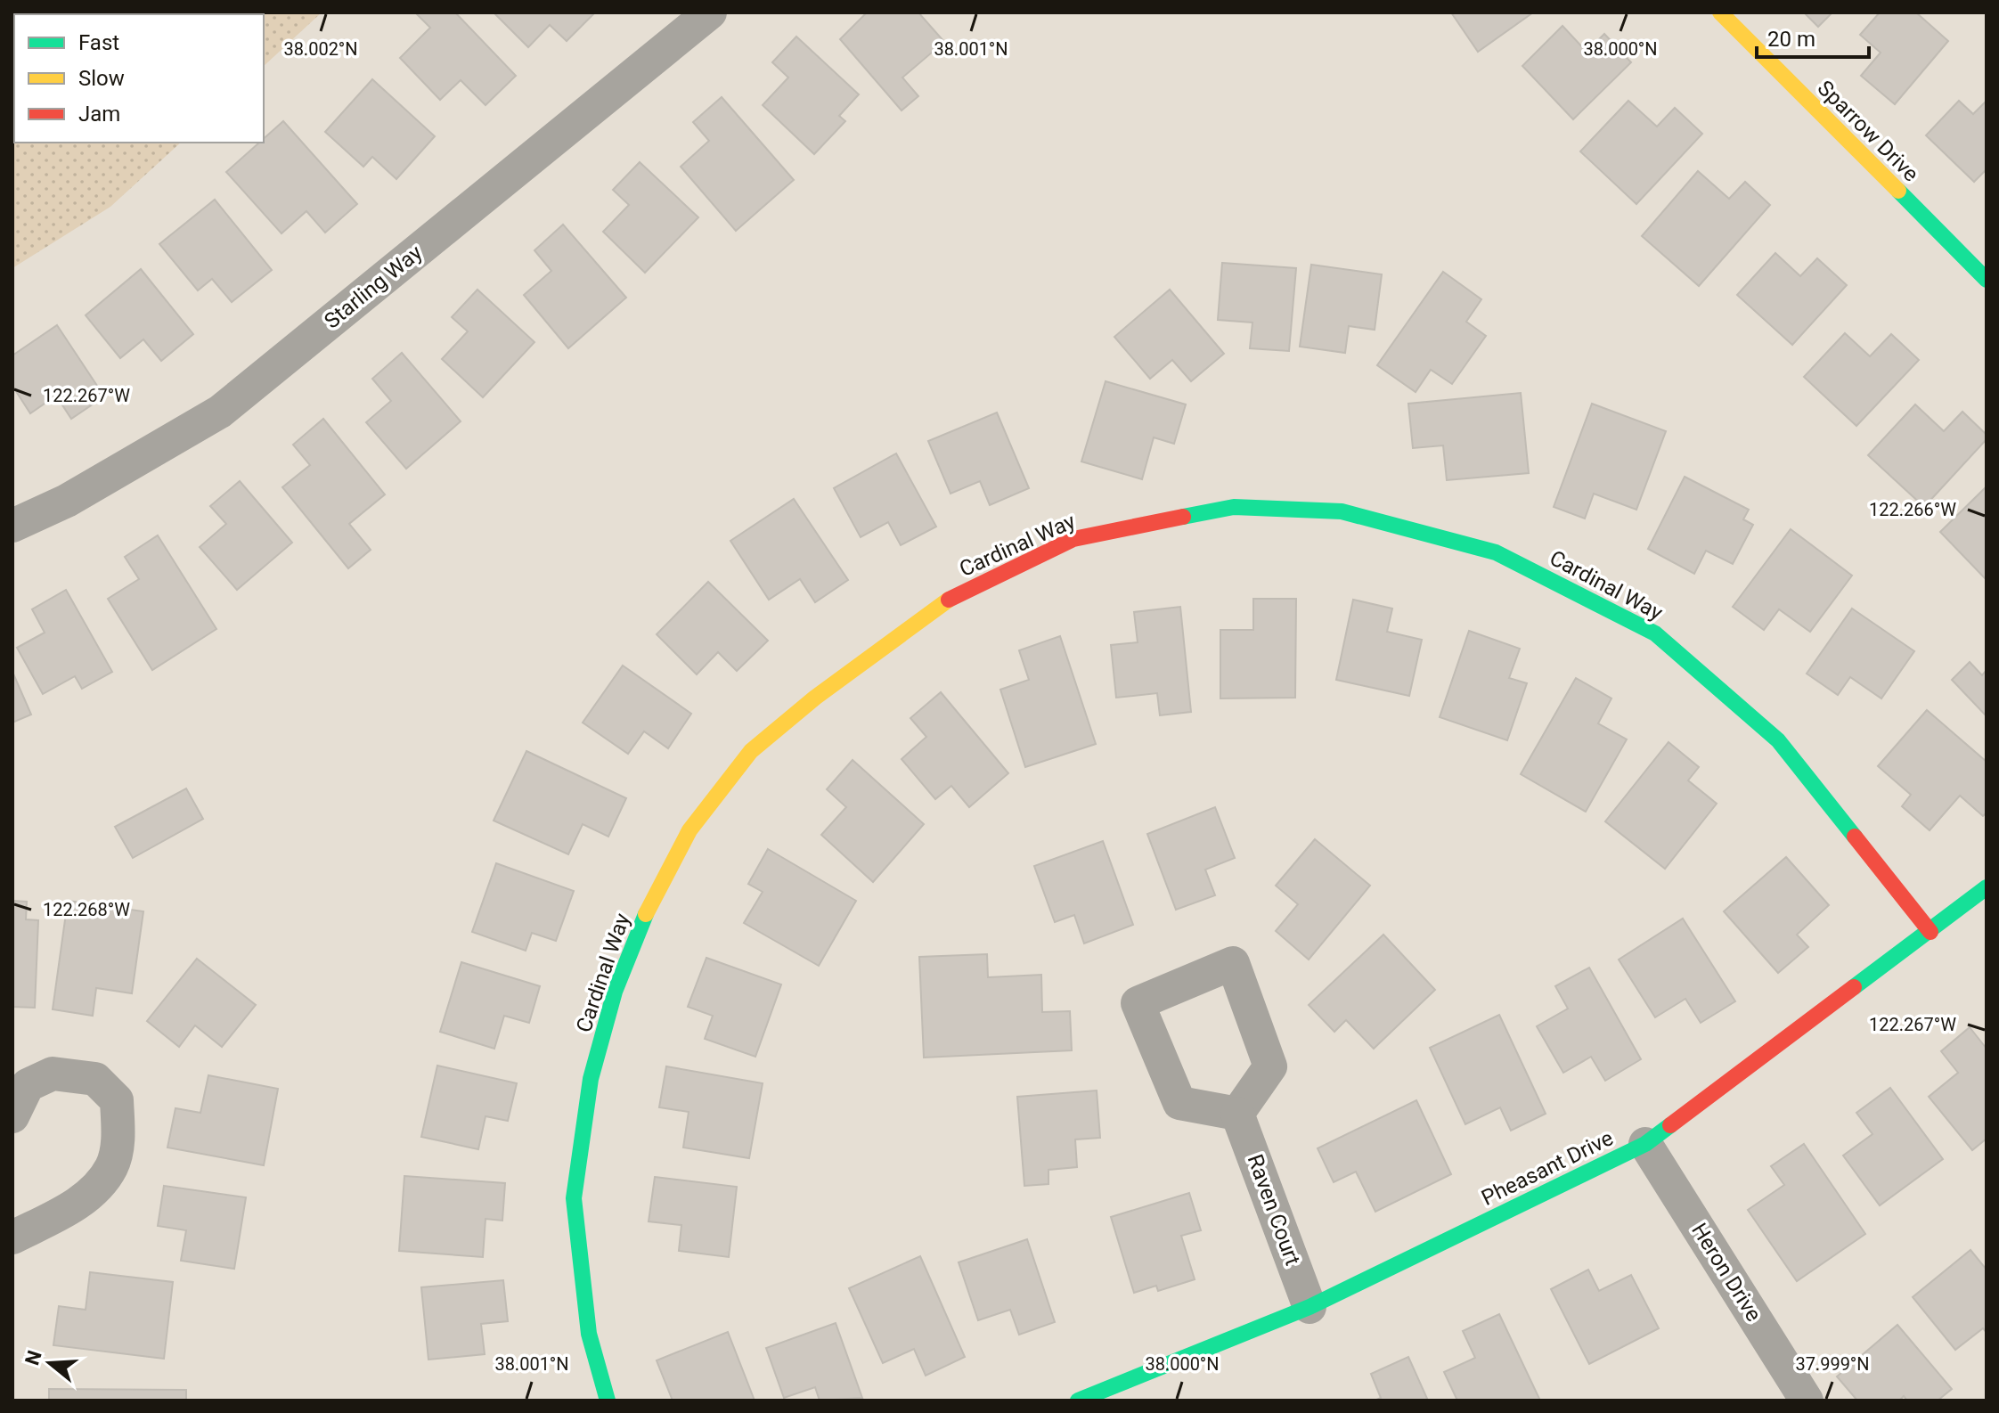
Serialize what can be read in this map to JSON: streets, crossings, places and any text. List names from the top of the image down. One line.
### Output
{"streets":{"street":["Sparrow Drive","Starling Way","Cardinal Way","Pheasant Drive","Raven Court","Heron Drive"]},"crossings":[["Cardinal Way","Pheasant Drive"],["Pheasant Drive","Raven Court"],["Pheasant Drive","Heron Drive"]],"legend":["Fast","Slow","Jam"],"scale_bar":"20 m","north":"left","coordinates":["38.002°N","38.001°N","38.000°N","122.267°W","122.266°W","122.268°W","37.999°N"]}
